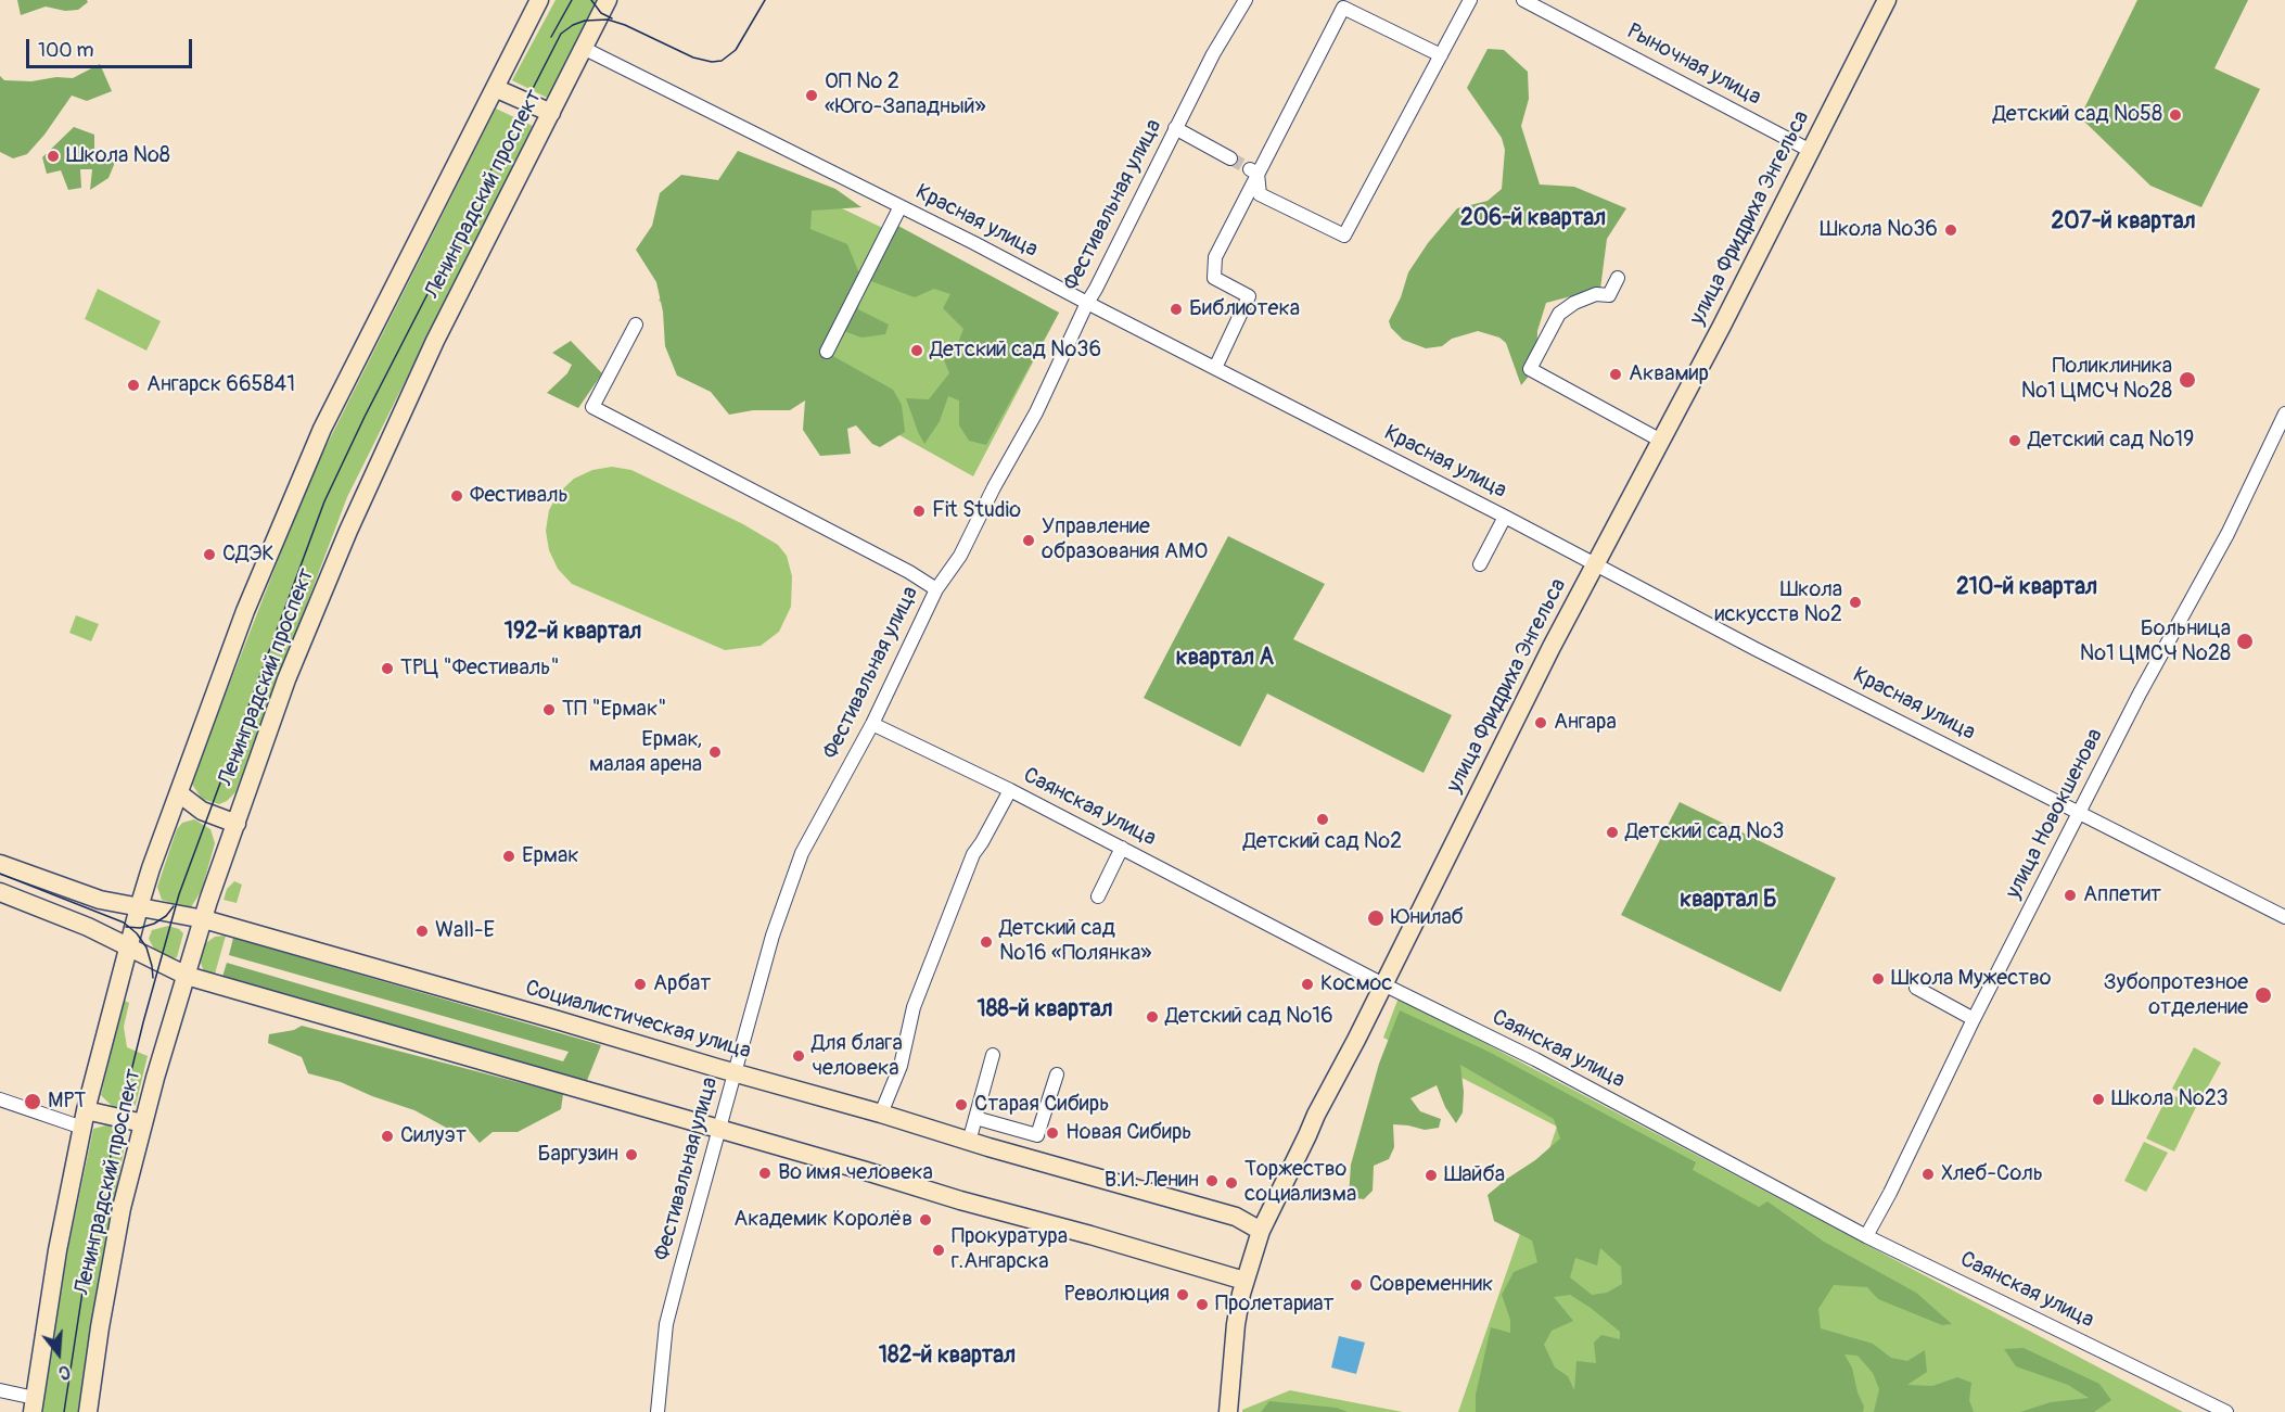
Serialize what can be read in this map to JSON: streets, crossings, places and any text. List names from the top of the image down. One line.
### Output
{"streets":{"street":["Рыночная улица","Ленинградский проспект","Фестивальная улица","улица Фридриха Энгельса","Красная улица","Саянская улица","улица Новокшенова","Социалистическая улица"]},"crossings":[["Рыночная улица","улица Фридриха Энгельса"],["Ленинградский проспект","Красная улица"],["Ленинградский проспект","Социалистическая улица"],["Фестивальная улица","Красная улица"],["Фестивальная улица","Саянская улица"],["Фестивальная улица","Социалистическая улица"],["улица Фридриха Энгельса","Красная улица"],["улица Фридриха Энгельса","Саянская улица"],["улица Фридриха Энгельса","Социалистическая улица"],["Красная улица","улица Новокшенова"],["Саянская улица","улица Новокшенова"]],"districts":["206-й квартал","207-й квартал","210-й квартал","192-й квартал","квартал А","квартал Б","188-й квартал","182-й квартал"],"places":["ОП № 2 «Юго-Западный»","Детский сад №58","Школа №8","Школа №36","Библиотека","Детский сад №36","Аквамир","Поликлиника №1 ЦМСЧ №28","Ангарск 665841","Детский сад №19","Фестиваль","Fit Studio","Управление образования АМО","СДЭК","Школа искусств №2","Больница №1 ЦМСЧ №28","ТРЦ \"Фестиваль\"","ТП \"Ермак\"","Ангара","Ермак, малая арена","Детский сад №2","Детский сад №3","Ермак","Аппетит","Юнилаб","Wall-E","Детский сад №16 «Полянка»","Школа Мужество","Арбат","Космос","Зубопротезное отделение","Детский сад №16","Для блага человека","Школа №23","МРТ","Старая Сибирь","Новая Сибирь","Силуэт","Баргузин","Во имя человека","Хлеб-Соль","Шайба","В.И. Ленин","Торжество социализма","Академик Королёв","Прокуратура г.Ангарска","Современник","Революция","Пролетариат"],"scale_bar":"100 m","north":"bottom"}
